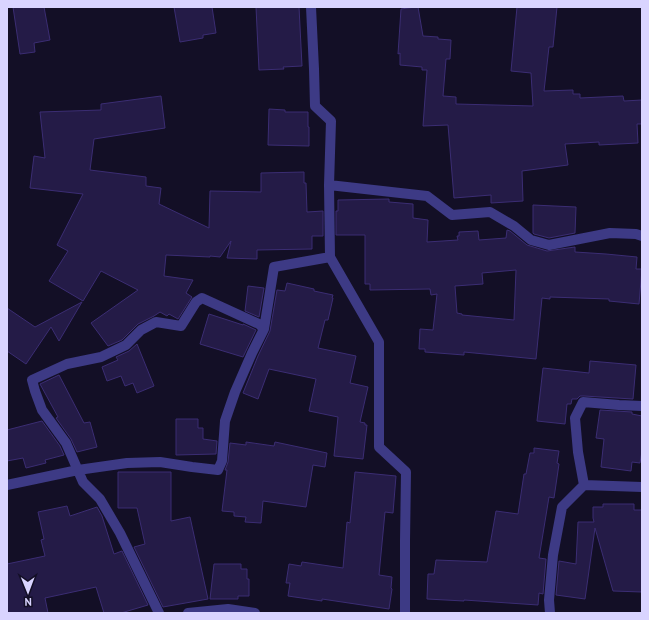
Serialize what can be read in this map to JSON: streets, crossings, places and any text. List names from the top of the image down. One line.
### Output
{"north":"bottom"}
